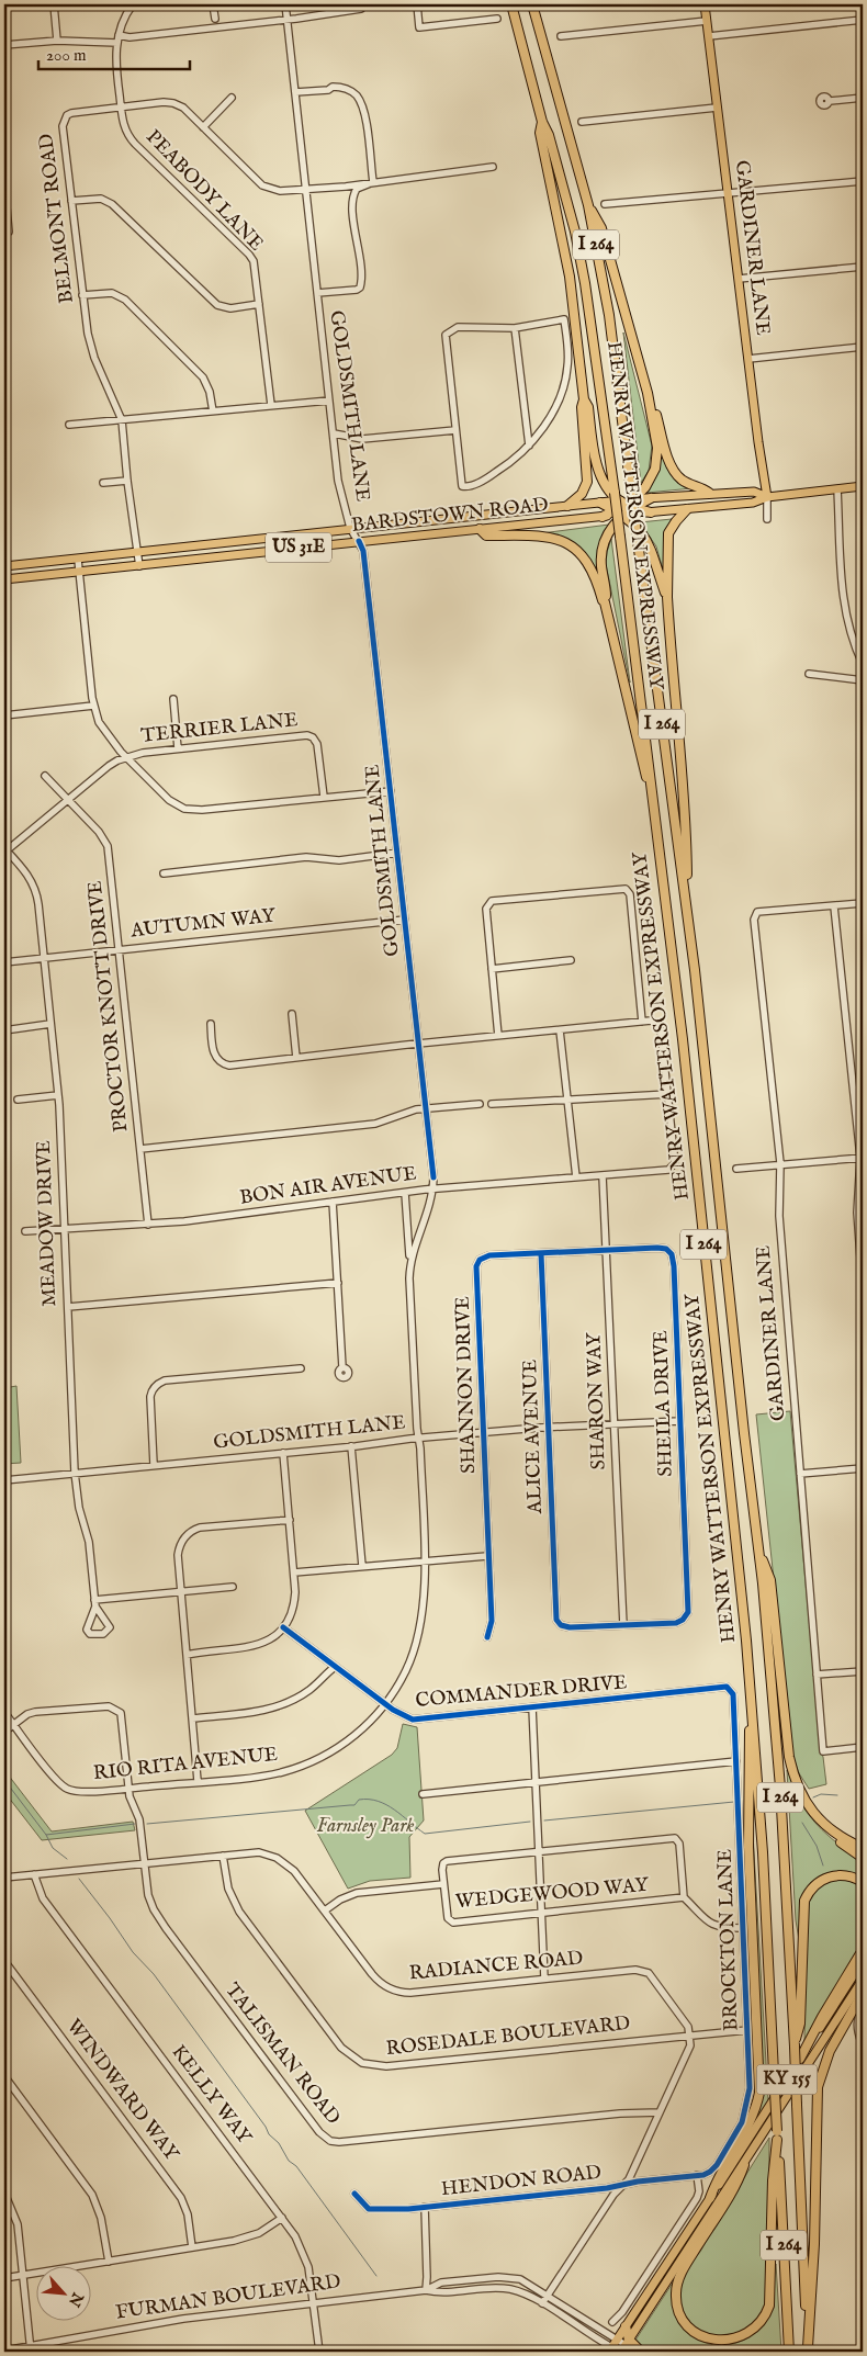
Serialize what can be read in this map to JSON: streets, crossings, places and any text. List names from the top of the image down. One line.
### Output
{"streets":{"highway":["I 264","HENRY WATTERSON EXPRESSWAY"],"main road":["GARDINER LANE","BARDSTOWN ROAD","US 31E","KY 155"],"street":["PEABODY LANE","BELMONT ROAD","GOLDSMITH LANE","TERRIER LANE","AUTUMN WAY","PROCTOR KNOTT DRIVE","BON AIR AVENUE","MEADOW DRIVE","SHANNON DRIVE","SHARON WAY","SHEILA DRIVE","ALICE AVENUE","COMMANDER DRIVE","RIO RITA AVENUE","WEDGEWOOD WAY","BROCKTON LANE","RADIANCE ROAD","ROSEDALE BOULEVARD","TALISMAN ROAD","WINDWARD WAY","KELLY WAY","HENDON ROAD","FURMAN BOULEVARD"]},"crossings":[["PEABODY LANE","BELMONT ROAD"],["BELMONT ROAD","GOLDSMITH LANE"],["BELMONT ROAD","BARDSTOWN ROAD"],["GARDINER LANE","BARDSTOWN ROAD"],["GOLDSMITH LANE","BARDSTOWN ROAD"],["GOLDSMITH LANE","AUTUMN WAY"],["GOLDSMITH LANE","BON AIR AVENUE"],["GOLDSMITH LANE","MEADOW DRIVE"],["GOLDSMITH LANE","RIO RITA AVENUE"],["BARDSTOWN ROAD","HENRY WATTERSON EXPRESSWAY"],["TERRIER LANE","PROCTOR KNOTT DRIVE"],["TERRIER LANE","MEADOW DRIVE"],["AUTUMN WAY","PROCTOR KNOTT DRIVE"],["AUTUMN WAY","MEADOW DRIVE"],["PROCTOR KNOTT DRIVE","BON AIR AVENUE"],["BON AIR AVENUE","MEADOW DRIVE"],["BON AIR AVENUE","SHARON WAY"],["SHANNON DRIVE","SHARON WAY"],["SHANNON DRIVE","SHEILA DRIVE"],["SHANNON DRIVE","ALICE AVENUE"],["SHARON WAY","SHEILA DRIVE"],["SHARON WAY","ALICE AVENUE"],["SHEILA DRIVE","ALICE AVENUE"],["COMMANDER DRIVE","RIO RITA AVENUE"],["COMMANDER DRIVE","BROCKTON LANE"],["RIO RITA AVENUE","TALISMAN ROAD"],["WEDGEWOOD WAY","RADIANCE ROAD"],["BROCKTON LANE","ROSEDALE BOULEVARD"],["BROCKTON LANE","HENDON ROAD"],["RADIANCE ROAD","ROSEDALE BOULEVARD"],["RADIANCE ROAD","TALISMAN ROAD"],["RADIANCE ROAD","KELLY WAY"],["KY 155","FURMAN BOULEVARD"],["KELLY WAY","FURMAN BOULEVARD"]],"parks":["Farnsley Park"],"scale_bar":"200 m","north":"bottom right"}
